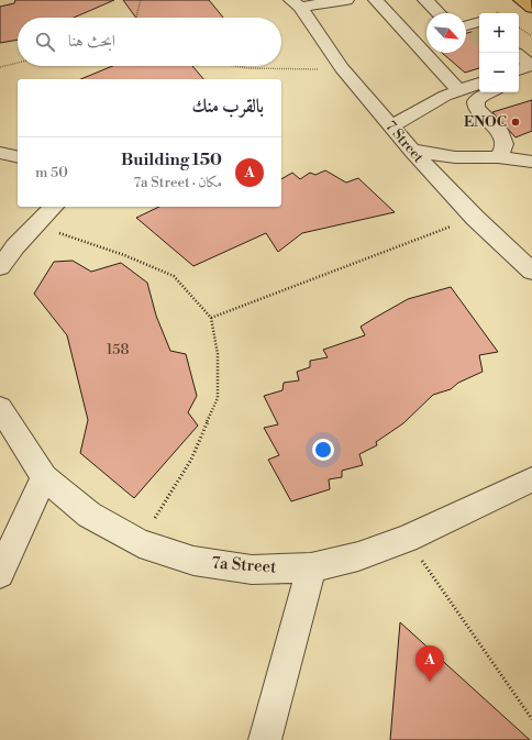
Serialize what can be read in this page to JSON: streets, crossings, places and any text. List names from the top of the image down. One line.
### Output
{"streets":{"street":["7 Street","7a Street"]},"places":["ENOC"],"house_numbers":["158"],"north":"bottom right","page":{"map_buttons":["+","−"],"search":"ابحث هنا","heading":"بالقرب منك","list":[{"mark":"A","name":"Building 150","note":"مكان · 7a Street","value":"50 m"}],"pins":"A"}}
